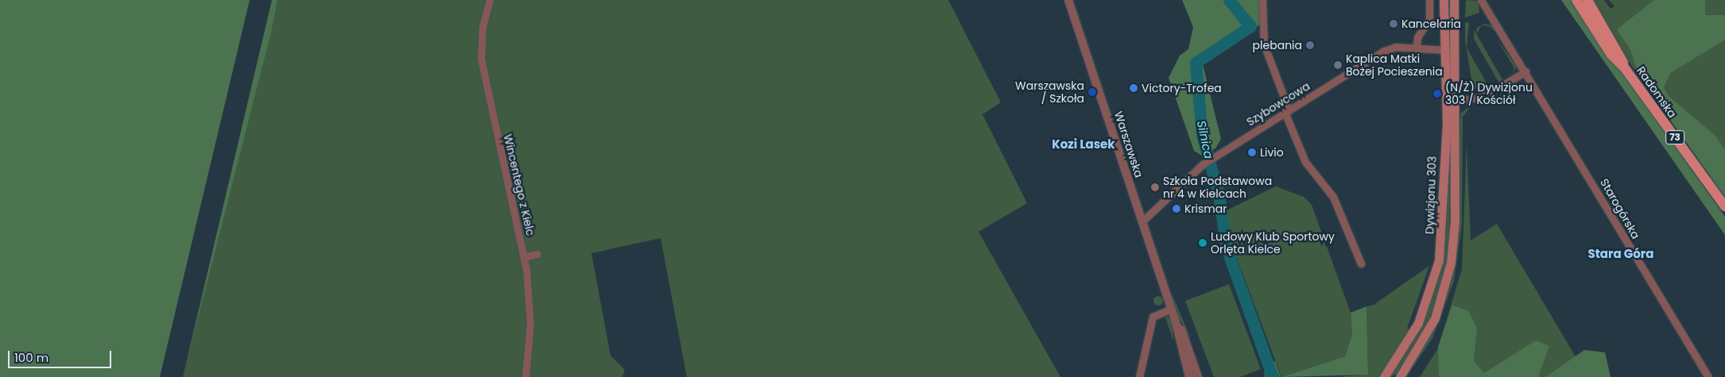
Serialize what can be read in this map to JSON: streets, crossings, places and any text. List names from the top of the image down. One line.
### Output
{"streets":{"main road":["Radomska","73","Dywizjonu 303"],"street":["Szybowcowa","Warszawska","Wincentego z Kielc","Starogórska"]},"crossings":[["Szybowcowa","Warszawska"],["Szybowcowa","Dywizjonu 303"]],"districts":["Kozi Lasek","Stara Góra"],"water":["Silnica"],"places":["Kancelaria","plebania","Kaplica Matki Bożej Pocieszenia","Victory-Trofea","Warszawska / Szkoła","(N/Ż) Dywizjonu 303 / Kościół","Livio","Szkoła Podstawowa nr 4 w Kielcach","Krismar","Ludowy Klub Sportowy Orlęta Kielce"],"scale_bar":"100 m"}
